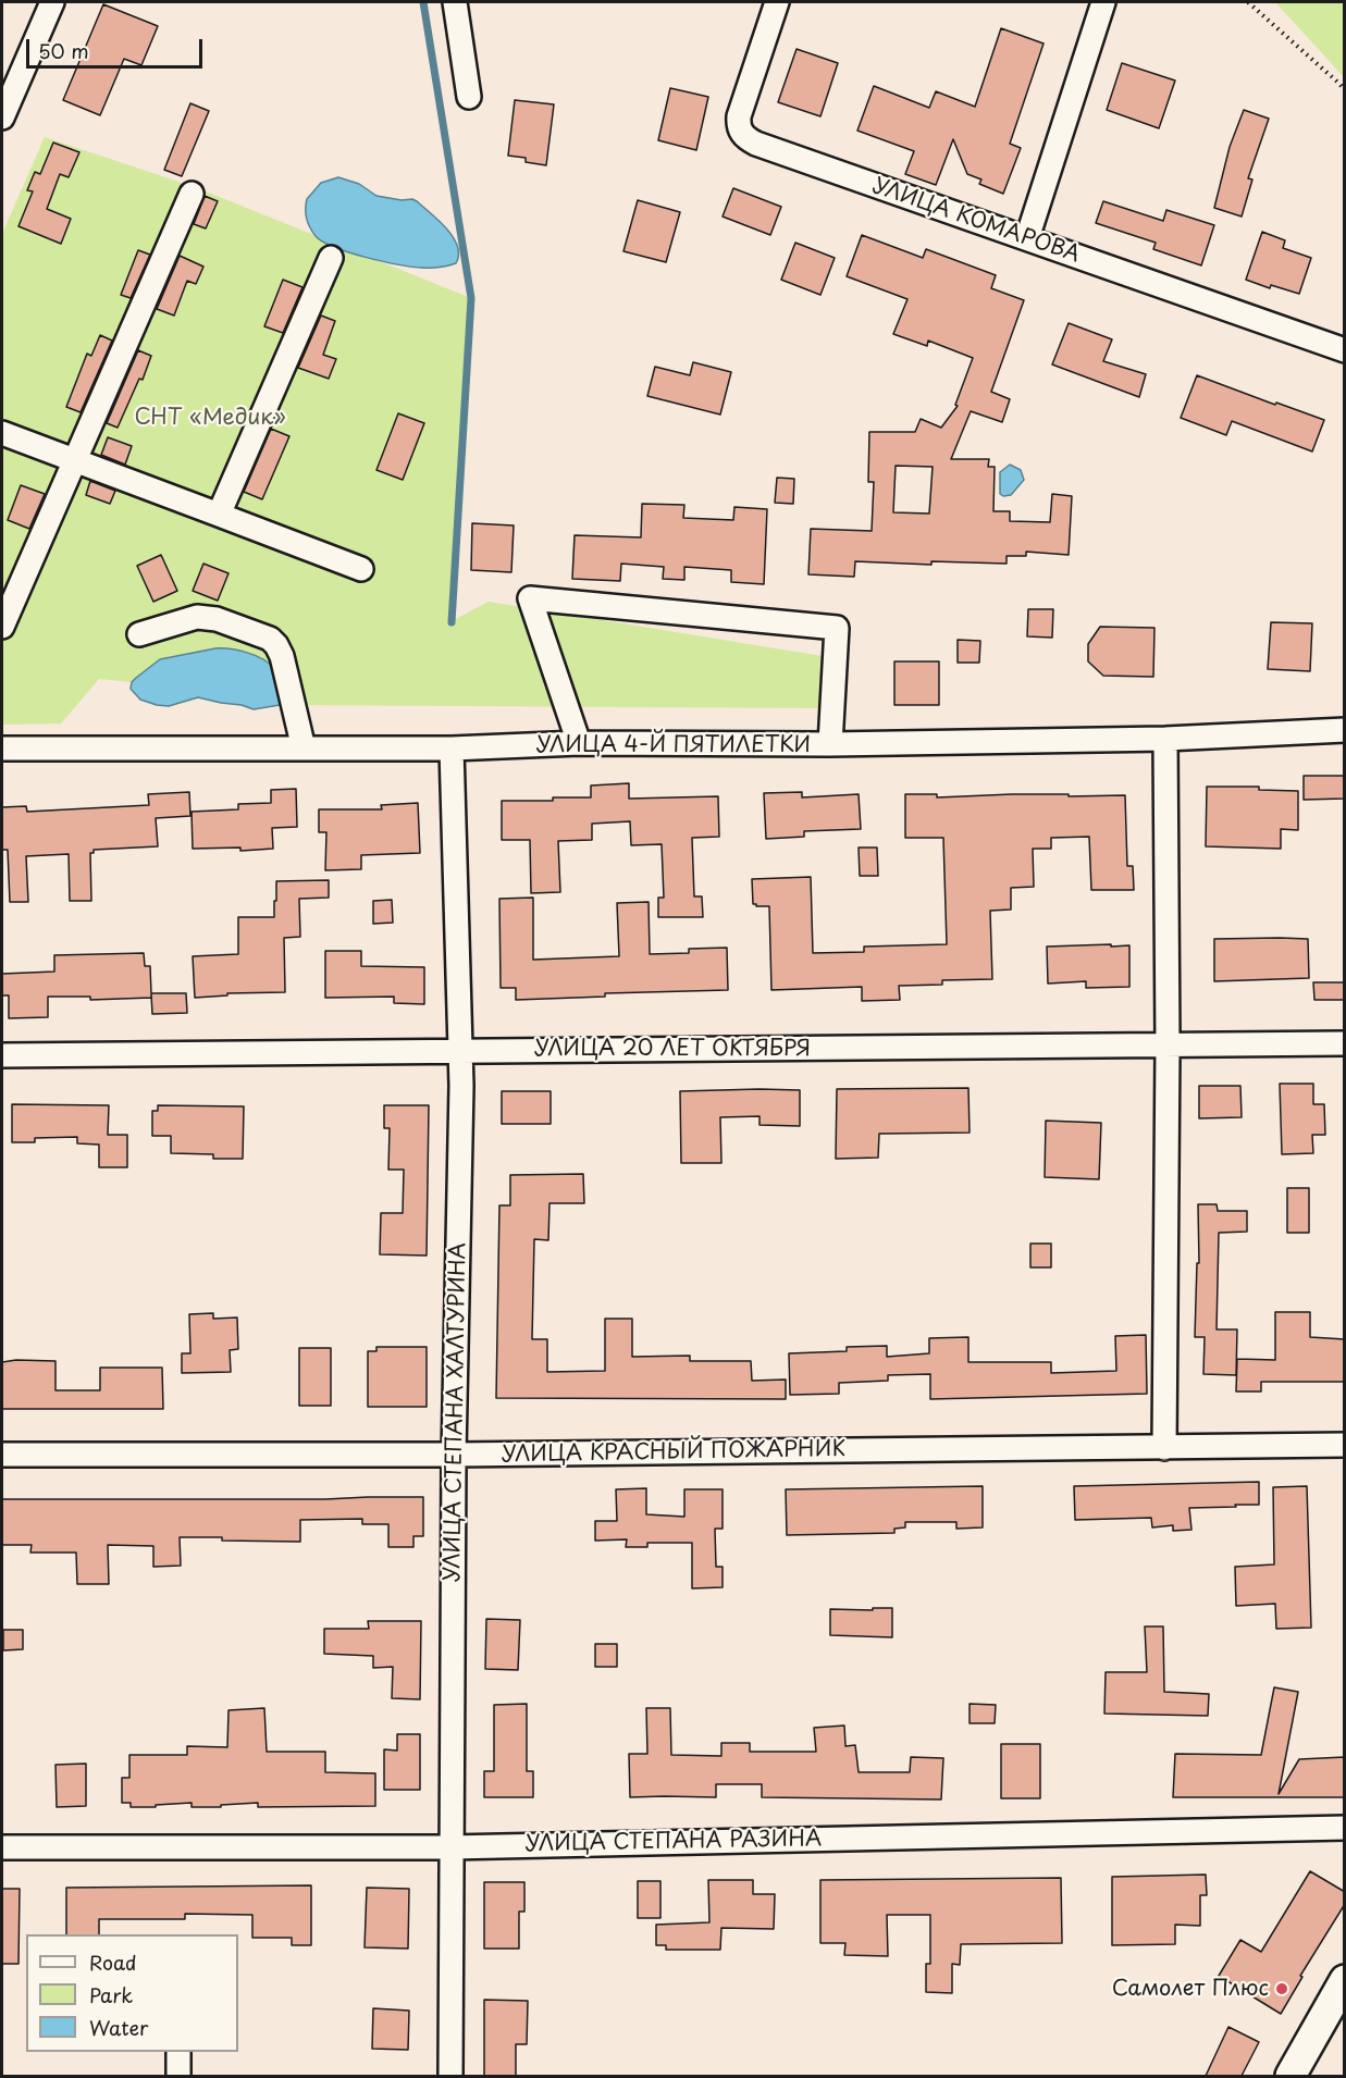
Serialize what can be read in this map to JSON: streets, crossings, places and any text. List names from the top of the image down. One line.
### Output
{"streets":{"street":["УЛИЦА КОМАРОВА","УЛИЦА 4-Й ПЯТИЛЕТКИ","УЛИЦА 20 ЛЕТ ОКТЯБРЯ","УЛИЦА СТЕПАНА ХАЛТУРИНА","УЛИЦА КРАСНЫЙ ПОЖАРНИК","УЛИЦА СТЕПАНА РАЗИНА"]},"crossings":[["УЛИЦА 4-Й ПЯТИЛЕТКИ","УЛИЦА СТЕПАНА ХАЛТУРИНА"],["УЛИЦА 20 ЛЕТ ОКТЯБРЯ","УЛИЦА СТЕПАНА ХАЛТУРИНА"],["УЛИЦА СТЕПАНА ХАЛТУРИНА","УЛИЦА КРАСНЫЙ ПОЖАРНИК"],["УЛИЦА СТЕПАНА ХАЛТУРИНА","УЛИЦА СТЕПАНА РАЗИНА"]],"parks":["СНТ «Медик»"],"places":["Самолет Плюс"],"legend":["Road","Park","Water"],"scale_bar":"50 m"}
